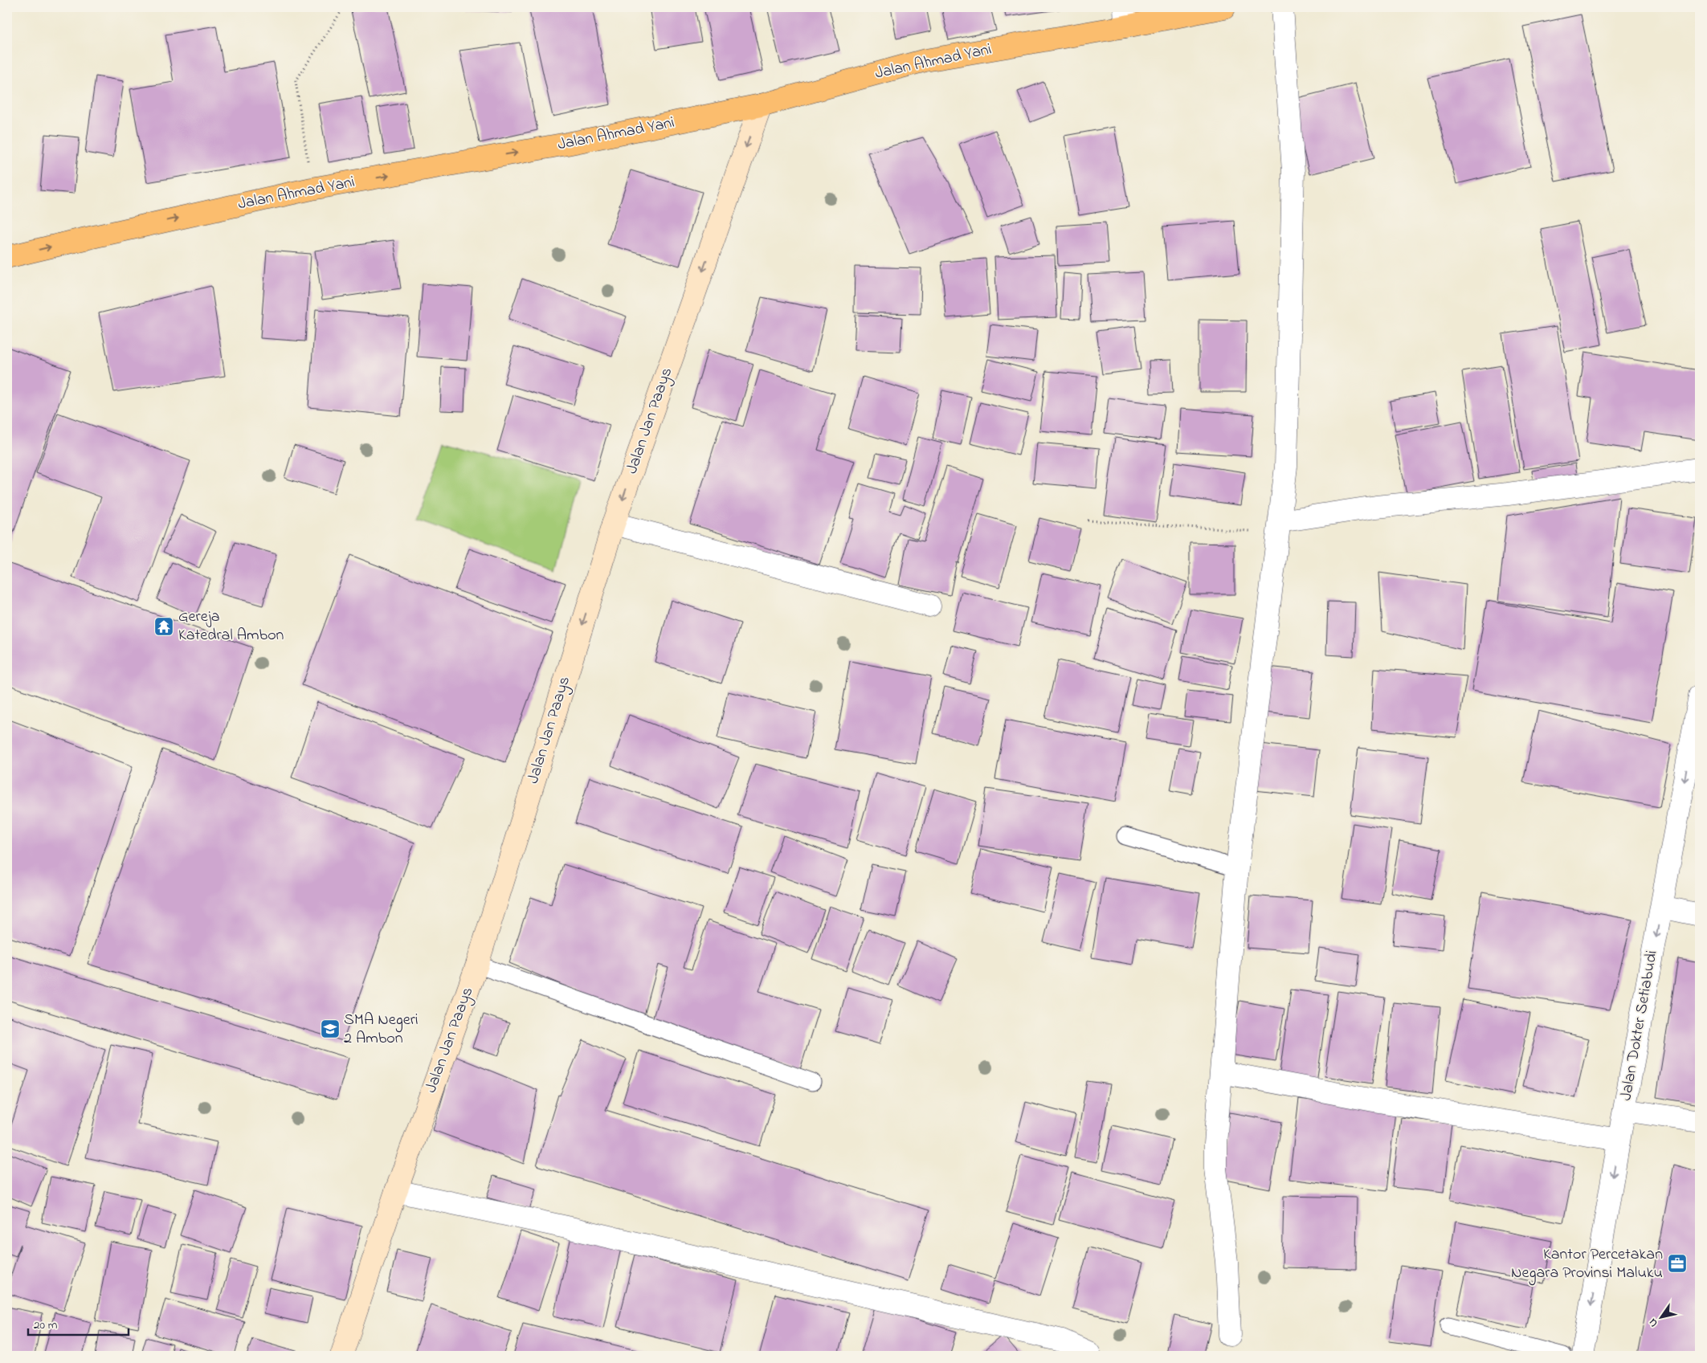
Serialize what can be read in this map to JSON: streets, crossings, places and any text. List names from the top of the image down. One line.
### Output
{"streets":{"highway":["Jalan Ahmad Yani"],"street":["Jalan Jan Paays","Jalan Dokter Setiabudi"]},"crossings":[["Jalan Ahmad Yani","Jalan Jan Paays"]],"one_way":["Jalan Ahmad Yani","Jalan Jan Paays","Jalan Dokter Setiabudi"],"places":{"temple":["Gereja Katedral Ambon"],"school or university":["SMA Negeri 2 Ambon"],"office":["Kantor Percetakan Negara Provinsi Maluku"]},"scale_bar":"20 m","north":"bottom left"}
